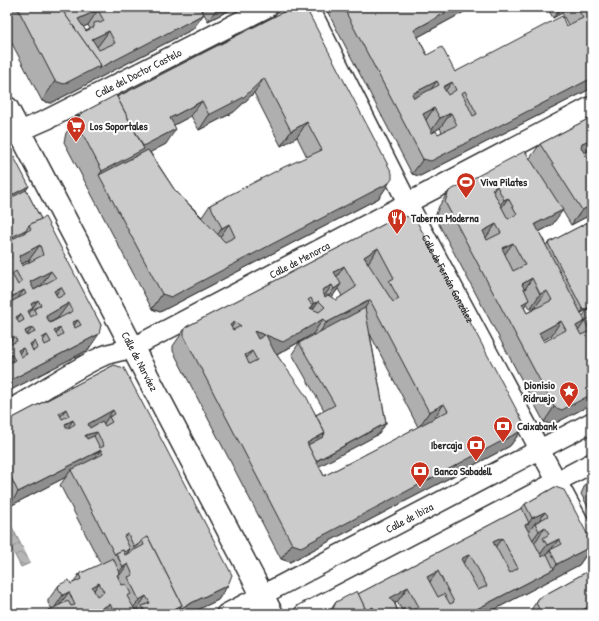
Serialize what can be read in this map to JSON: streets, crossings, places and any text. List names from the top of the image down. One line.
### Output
{"streets":{"street":["Calle del Doctor Castelo","Calle de Menorca","Calle de Fernán González","Calle de Narváez","Calle de Ibiza"]},"crossings":[["Calle del Doctor Castelo","Calle de Narváez"],["Calle de Menorca","Calle de Fernán González"],["Calle de Menorca","Calle de Narváez"],["Calle de Fernán González","Calle de Ibiza"],["Calle de Narváez","Calle de Ibiza"]],"places":{"supermarket":["Los Soportales"],"sports":["Viva Pilates"],"restaurant":["Taberna Moderna"],"place":["Dionisio Ridruejo"],"bank":["Caixabank","Ibercaja","Banco Sabadell"]}}
